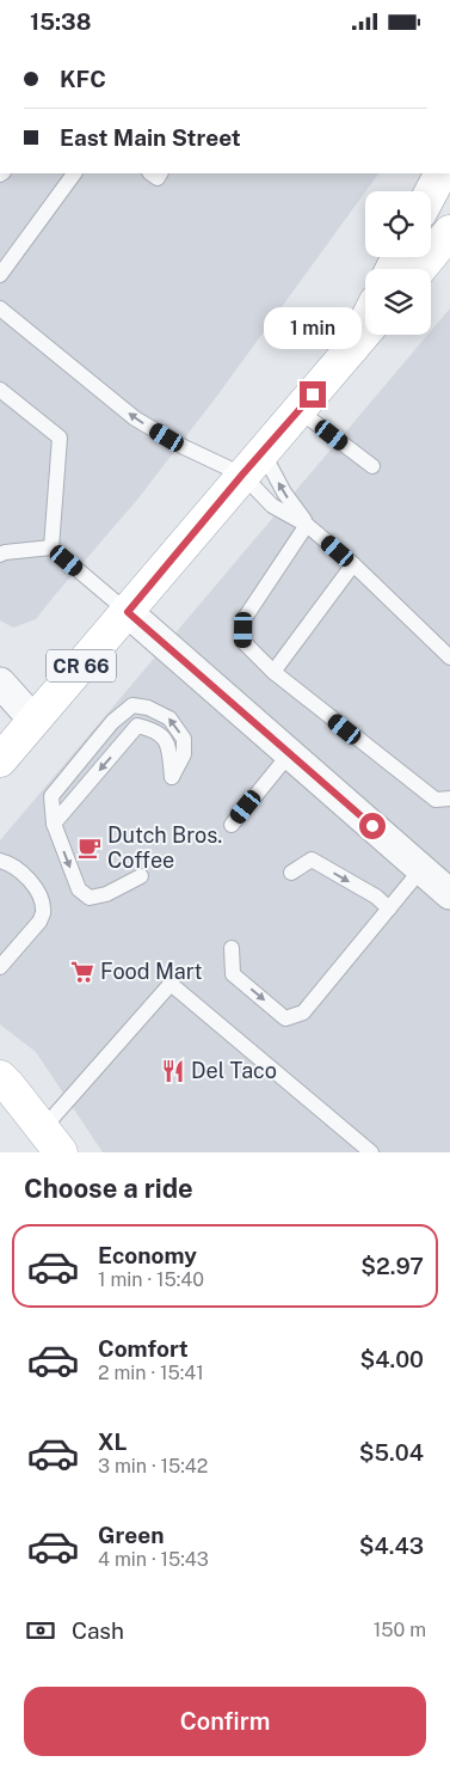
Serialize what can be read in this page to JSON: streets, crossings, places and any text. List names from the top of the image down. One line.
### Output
{"streets":{"main road":["CR 66"]},"places":{"cafe":["Dutch Bros. Coffee"],"supermarket":["Food Mart"],"restaurant":["Del Taco"]},"page":{"status":"15:38","banner":["KFC","East Main Street"],"bubble":"1 min","heading":"Choose a ride","list":[{"name":"Economy","note":"1 min · 15:40","value":"$2.97"},{"name":"Comfort","note":"2 min · 15:41","value":"$4.00"},{"name":"XL","note":"3 min · 15:42","value":"$5.04"},{"name":"Green","note":"4 min · 15:43","value":"$4.43"}],"pay":["Cash","150 m"],"buttons":"Confirm"}}
